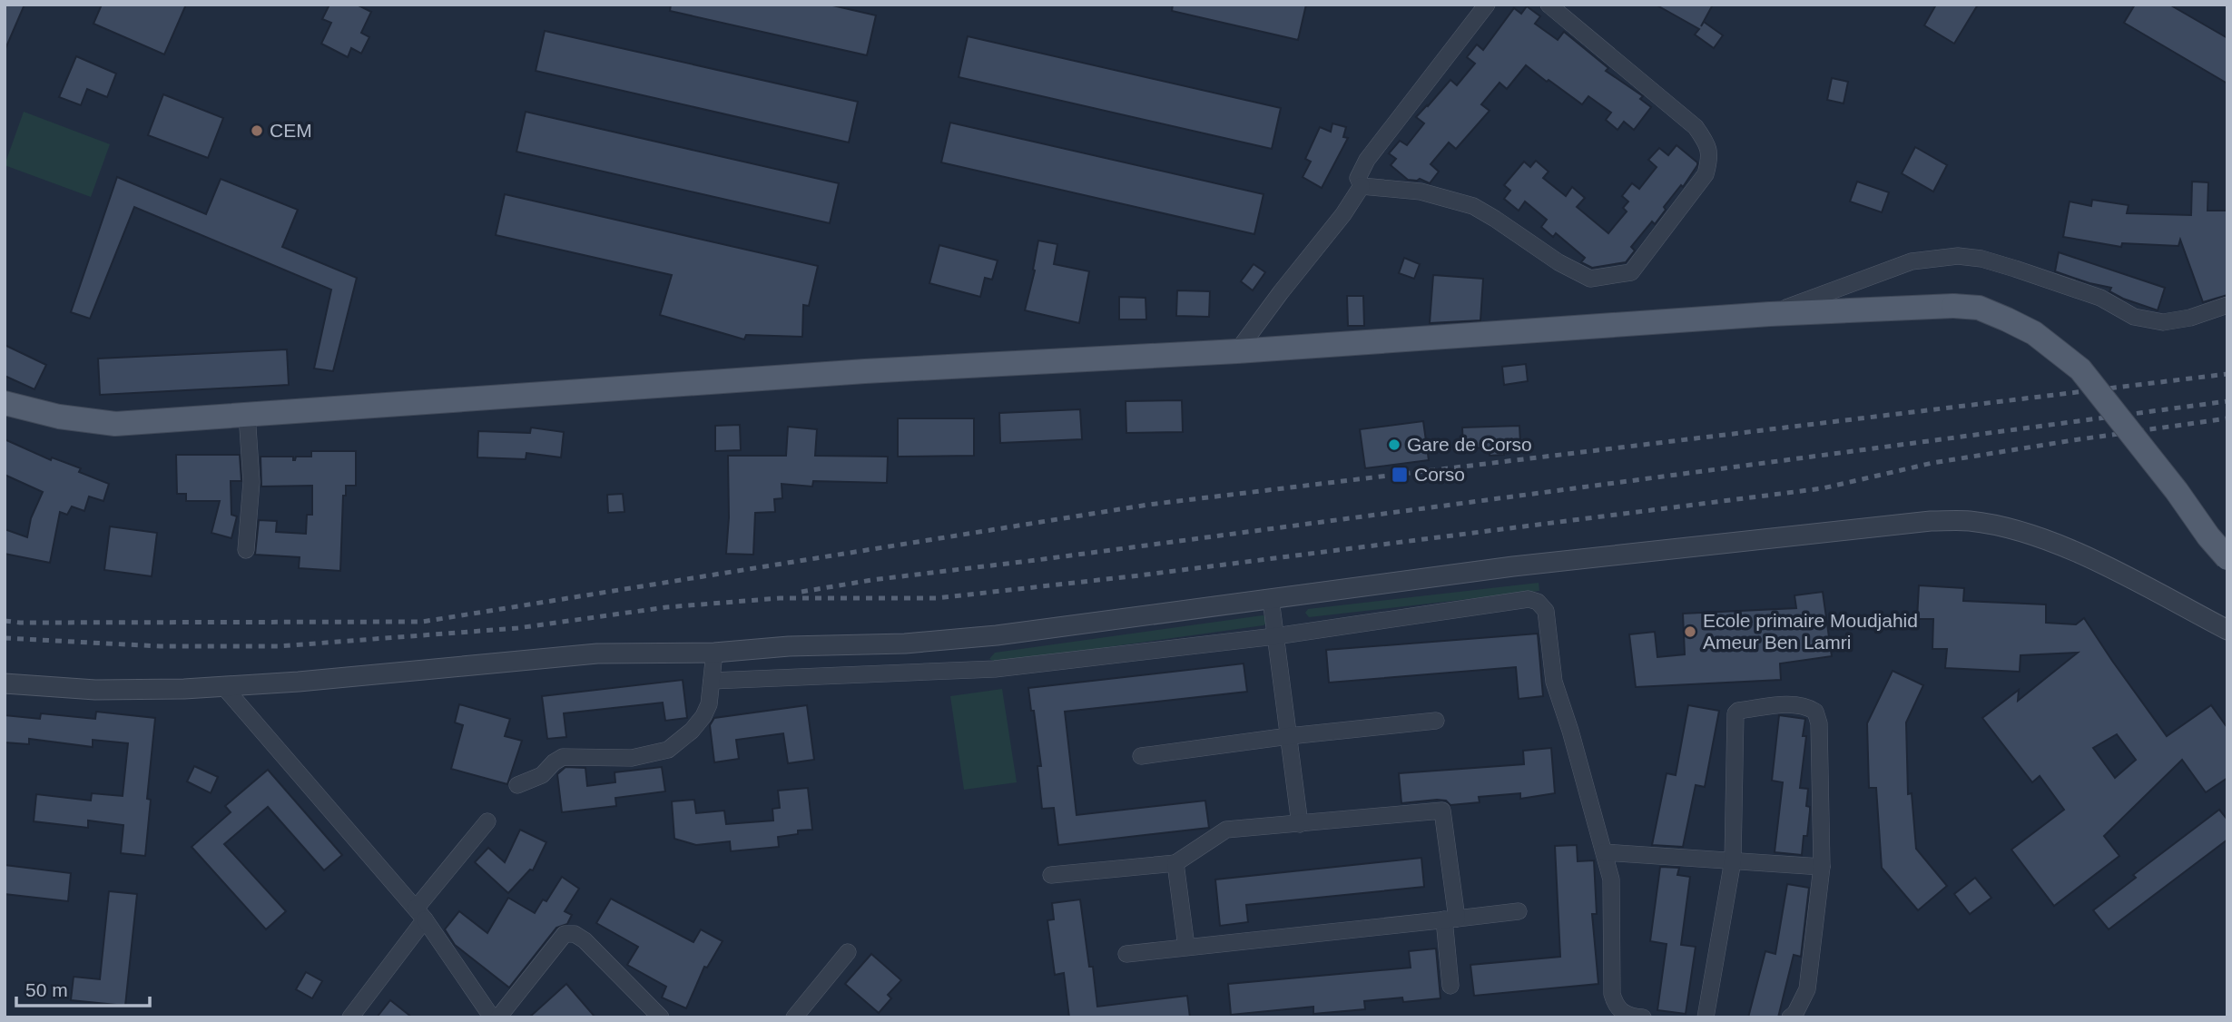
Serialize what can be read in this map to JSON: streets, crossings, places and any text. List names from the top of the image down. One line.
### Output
{"places":{"other":["CEM","Gare de Corso","Ecole primaire Moudjahid Ameur Ben Lamri"],"transit":["Corso"]},"scale_bar":"50 m"}
